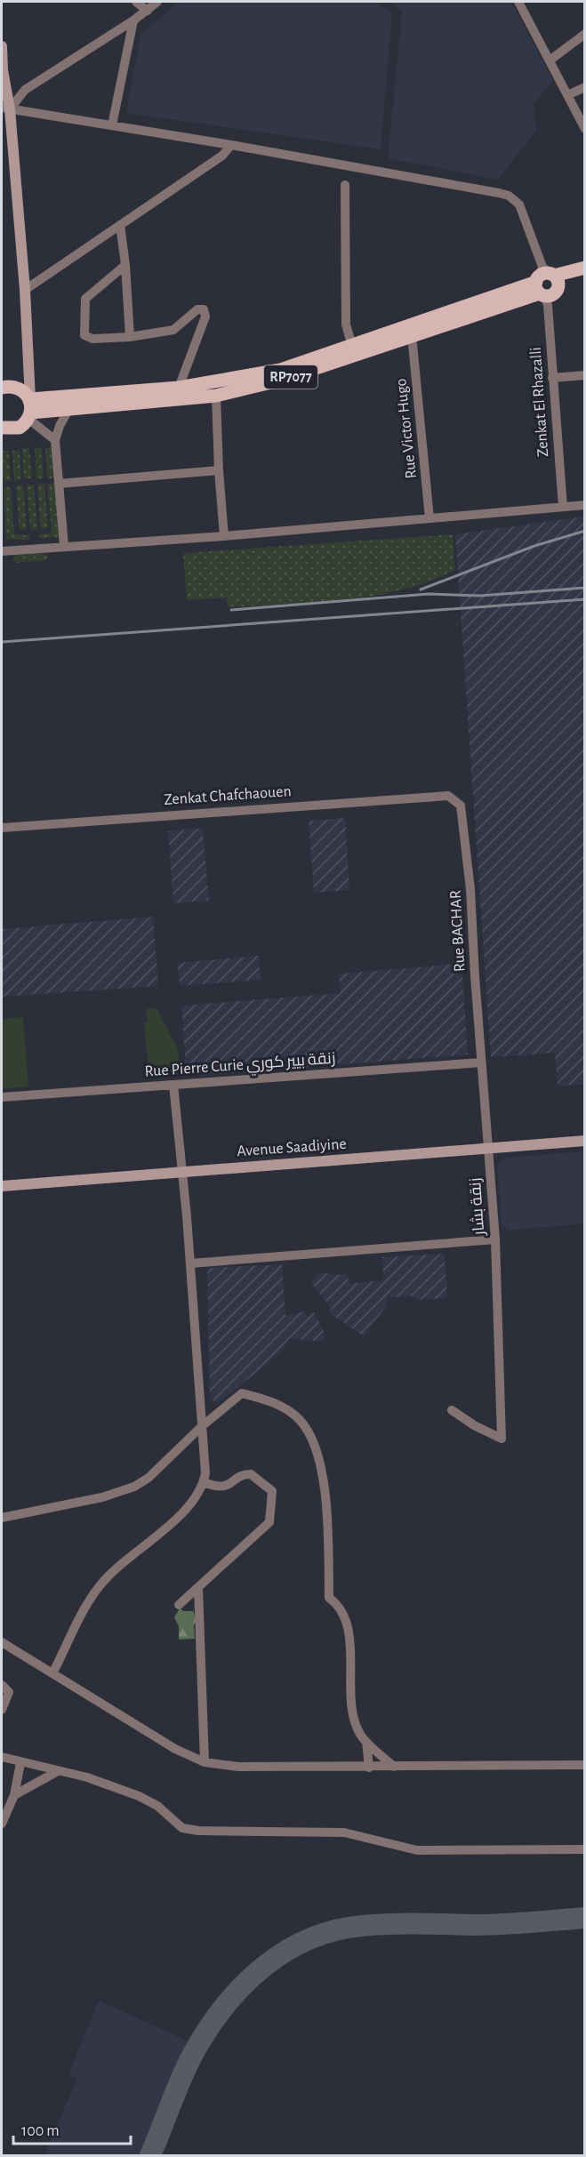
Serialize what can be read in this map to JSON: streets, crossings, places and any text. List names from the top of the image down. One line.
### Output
{"streets":{"main road":["RP7077","Avenue Saadiyine"],"street":["Zenkat El Rhazalli","Rue Victor Hugo","Zenkat Chafchaouen","Rue BACHAR","Rue Pierre Curie زنقة بيير كوري","زنقة بشار"]},"crossings":[["RP7077","Zenkat El Rhazalli"],["RP7077","Rue Victor Hugo"],["Zenkat Chafchaouen","Rue BACHAR"],["Rue BACHAR","Rue Pierre Curie زنقة بيير كوري"],["Rue BACHAR","زنقة بشار"],["Rue Pierre Curie زنقة بيير كوري","زنقة بشار"],["Avenue Saadiyine","زنقة بشار"]],"scale_bar":"100 m"}
